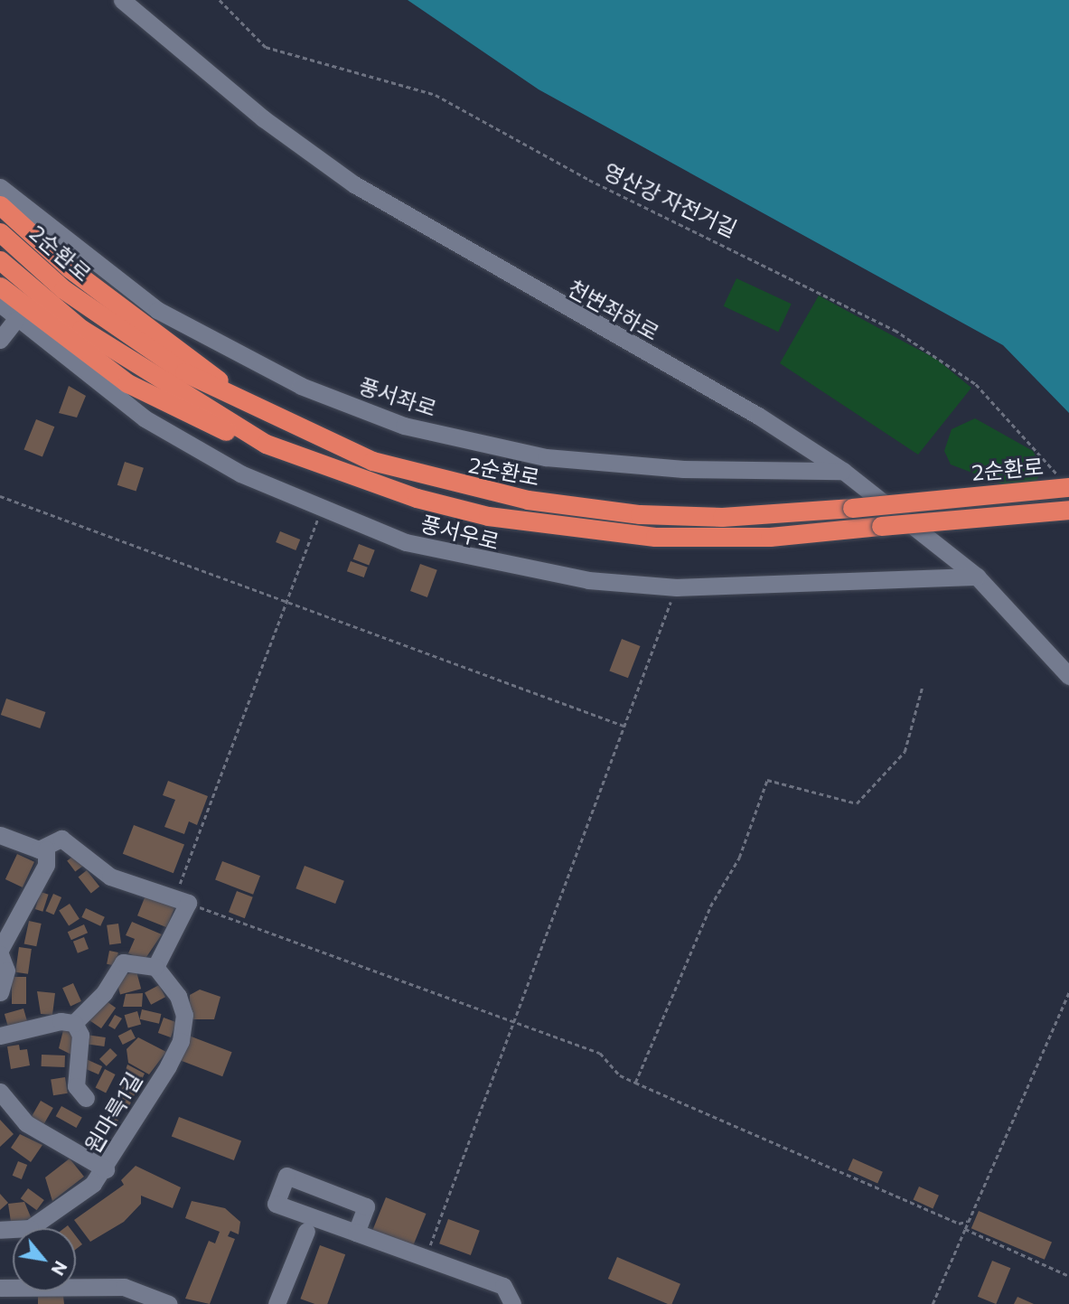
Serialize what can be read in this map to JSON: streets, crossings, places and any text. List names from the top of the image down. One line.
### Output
{"streets":{"highway":["2순환로"],"street":["천변좌하로","풍서좌로","풍서우로","원마륵1길"],"path":["영산강 자전거길"]},"crossings":[["영산강 자전거길","2순환로"],["천변좌하로","풍서좌로"],["천변좌하로","풍서우로"]],"north":"bottom right"}
